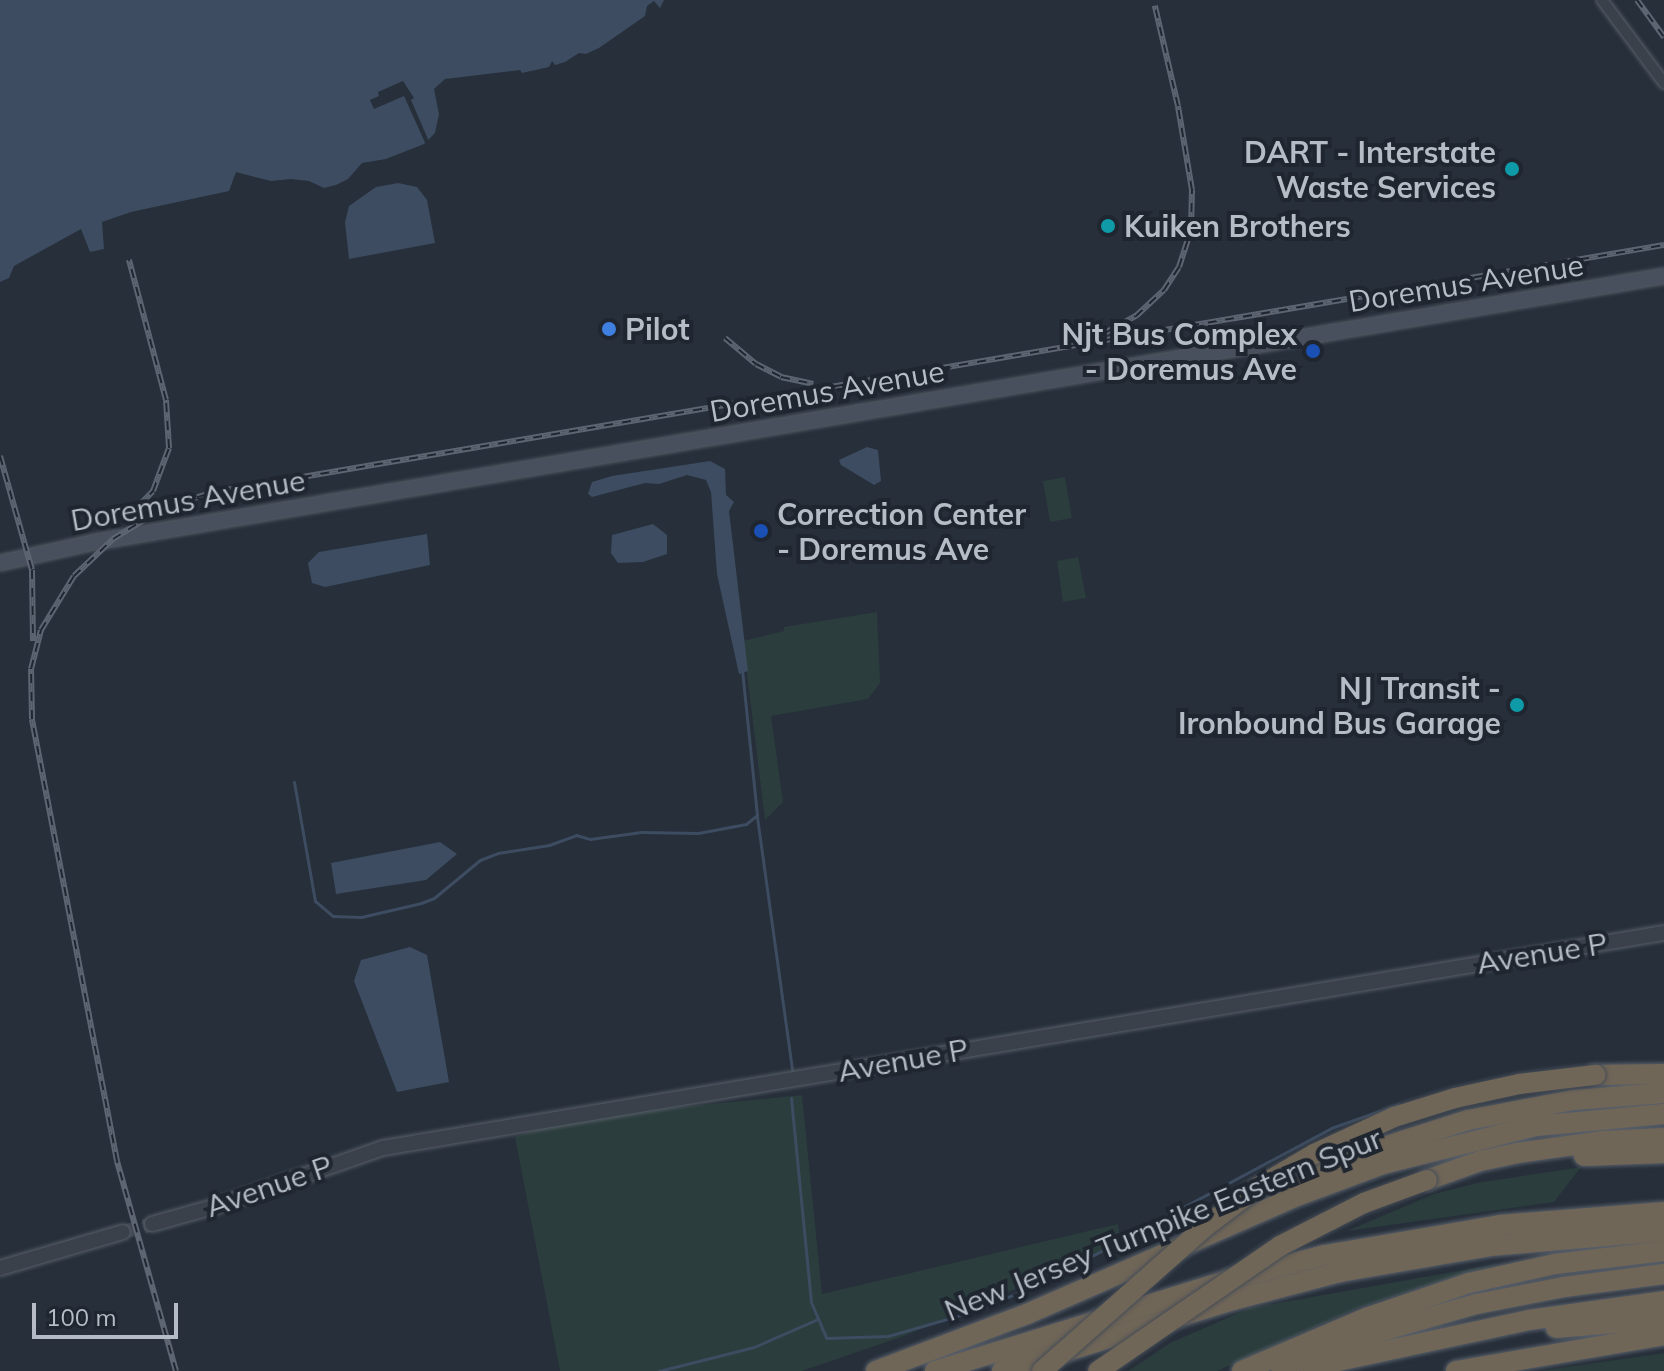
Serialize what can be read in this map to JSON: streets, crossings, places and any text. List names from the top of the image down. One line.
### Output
{"streets":{"highway":["New Jersey Turnpike Eastern Spur"],"main road":["Doremus Avenue"],"street":["Avenue P"]},"places":["DART - Interstate Waste Services","Kuiken Brothers","Pilot","Njt Bus Complex - Doremus Ave","Correction Center - Doremus Ave","NJ Transit - Ironbound Bus Garage"],"scale_bar":"100 m"}
